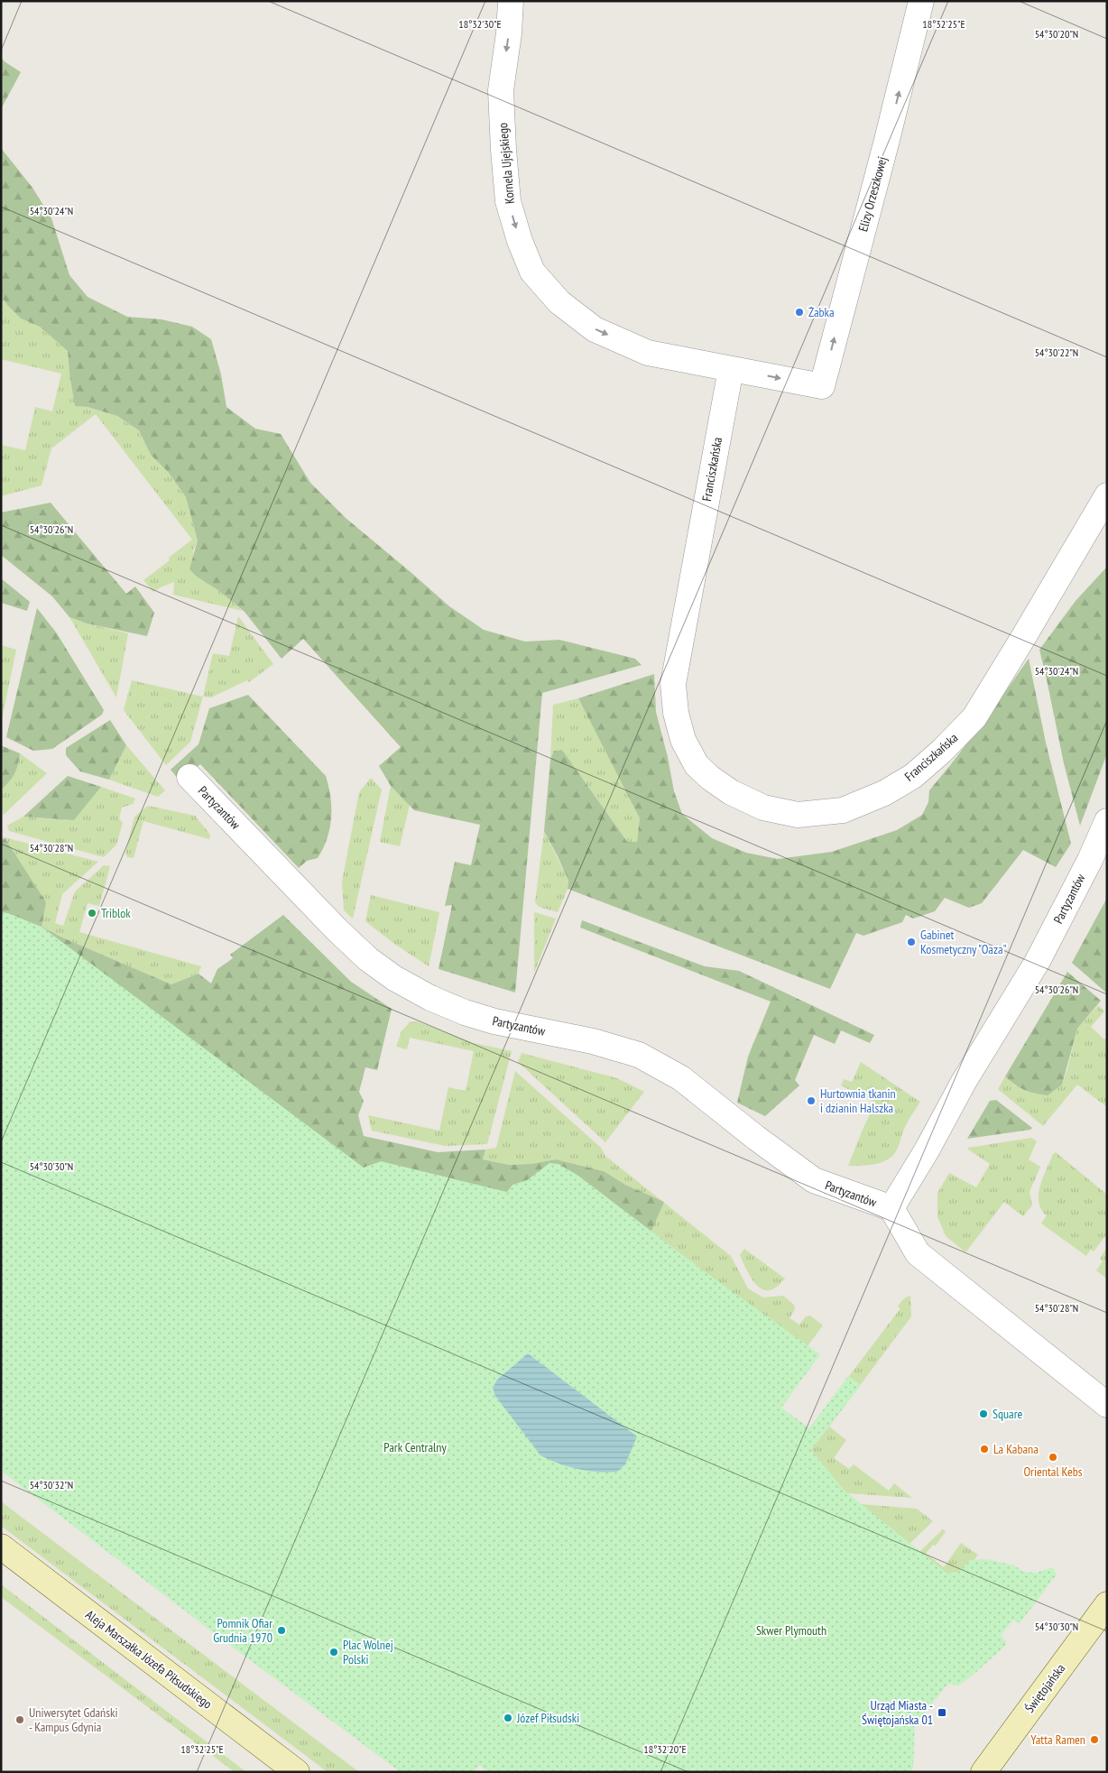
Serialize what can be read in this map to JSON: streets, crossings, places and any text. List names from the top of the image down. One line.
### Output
{"streets":{"street":["Kornela Ujejskiego","Elizy Orzeszkowej","Franciszkańska","Partyzantów","Aleja Marszałka Józefa Piłsudskiego","Świętojańska"]},"crossings":[["Kornela Ujejskiego","Elizy Orzeszkowej"],["Kornela Ujejskiego","Franciszkańska"]],"one_way":["Kornela Ujejskiego","Elizy Orzeszkowej"],"parks":["Park Centralny","Skwer Plymouth"],"places":{"other":["Żabka","Triblok","Gabinet Kosmetyczny \"Oaza\"","Hurtownia tkanin i dzianin Halszka","Square","La Kabana","Oriental Kebs","Pomnik Ofiar Grudnia 1970","Plac Wolnej Polski","Józef Piłsudski","Uniwersytet Gdański - Kampus Gdynia","Yatta Ramen"],"transit":["Urząd Miasta - Świętojańska 01"]},"coordinates":["18°32'30\"E","18°32'25\"E","54°30'20\"N","54°30'24\"N","54°30'22\"N","54°30'26\"N","54°30'28\"N","54°30'30\"N","54°30'32\"N","18°32'20\"E"]}
